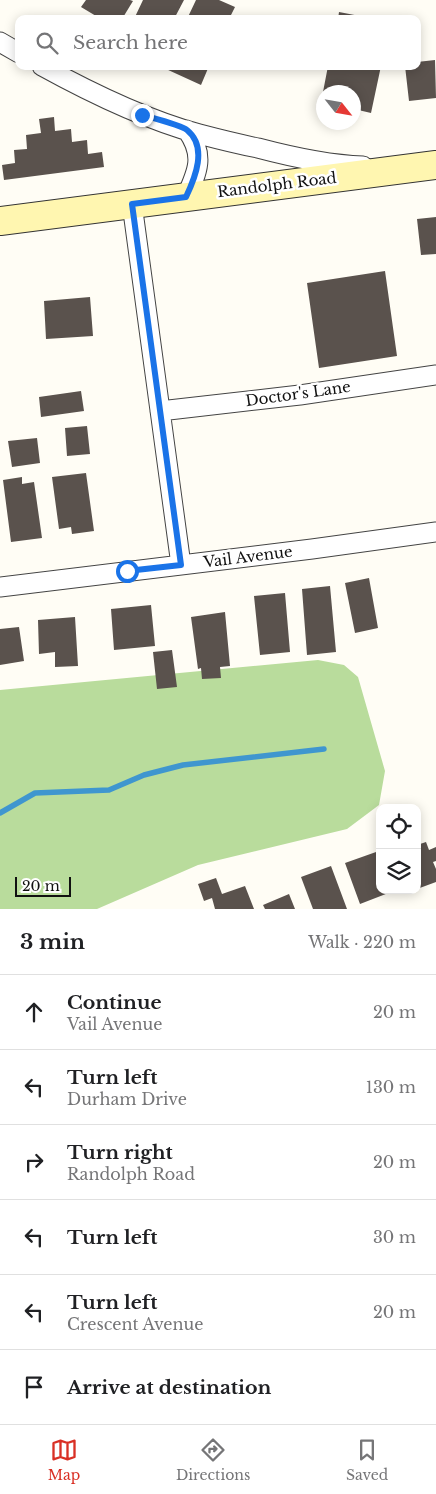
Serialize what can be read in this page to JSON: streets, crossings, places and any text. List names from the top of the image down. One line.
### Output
{"streets":{"main road":["Randolph Road"],"street":["Doctor's Lane","Vail Avenue"]},"scale_bar":"20 m","north":"bottom right","page":{"search":"Search here","scale":"20 m","heading":["3 min","Walk · 220 m"],"list":[["Continue","Vail Avenue","20 m"],["Turn left","Durham Drive","130 m"],["Turn right","Randolph Road","20 m"],["Turn left","30 m"],["Turn left","Crescent Avenue","20 m"],"Arrive at destination"],"nav":["Map","Directions","Saved"]}}
